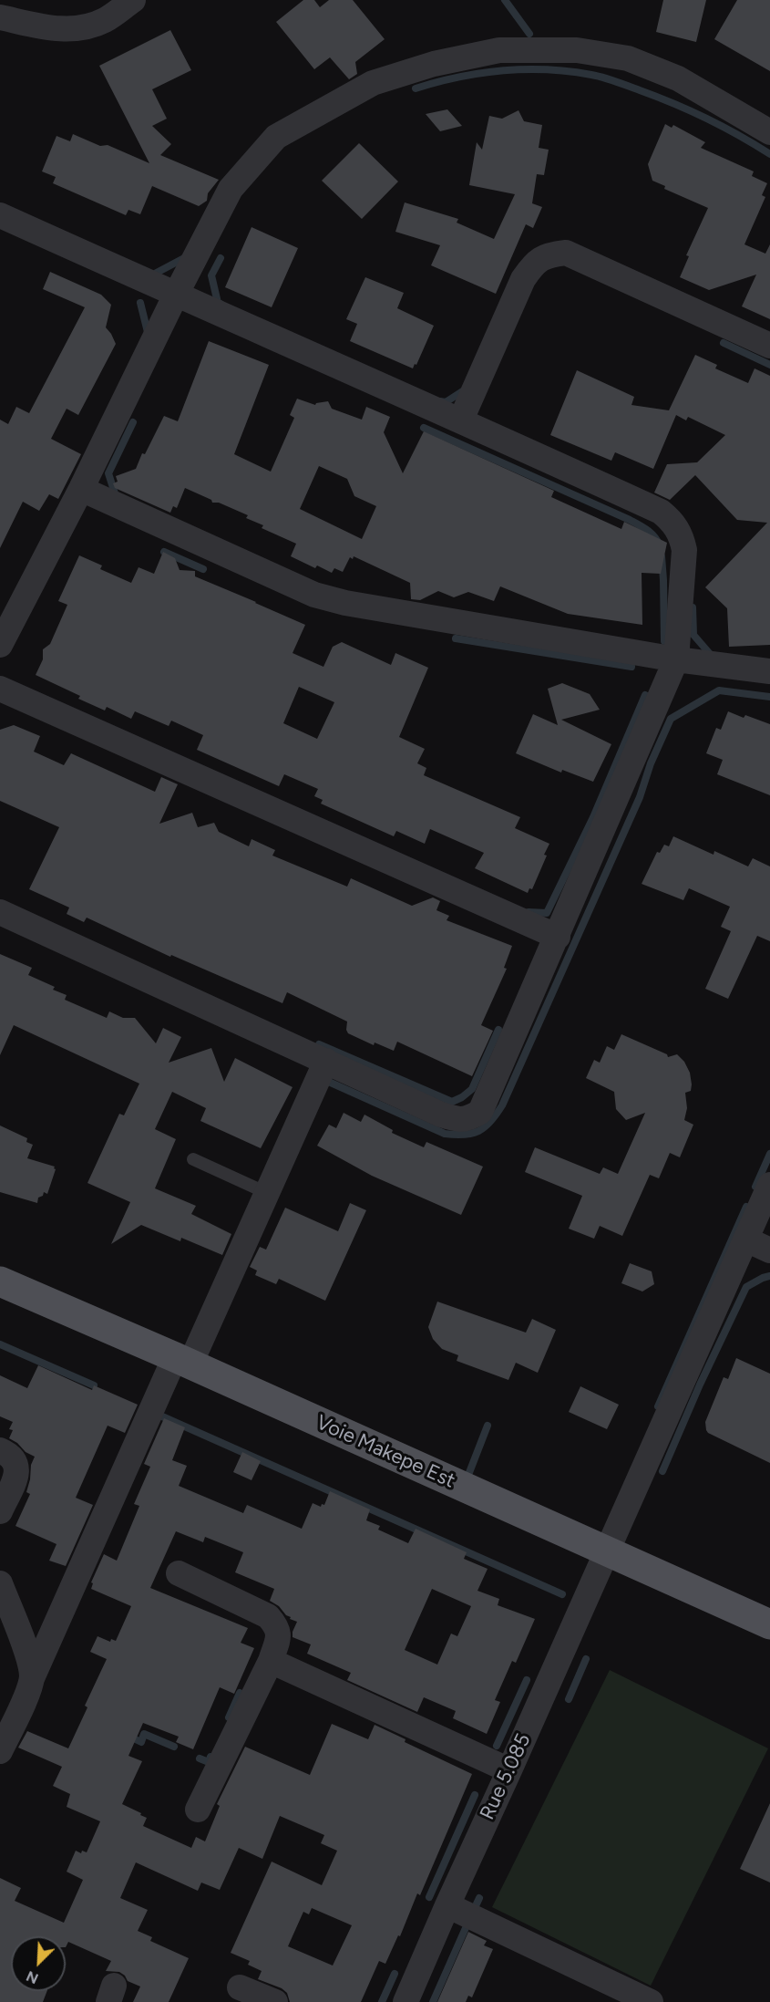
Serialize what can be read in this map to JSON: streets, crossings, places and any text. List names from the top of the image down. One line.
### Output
{"streets":{"main road":["Voie Makepe Est"],"street":["Rue 5.085"]},"crossings":[["Voie Makepe Est","Rue 5.085"]],"north":"bottom left"}
